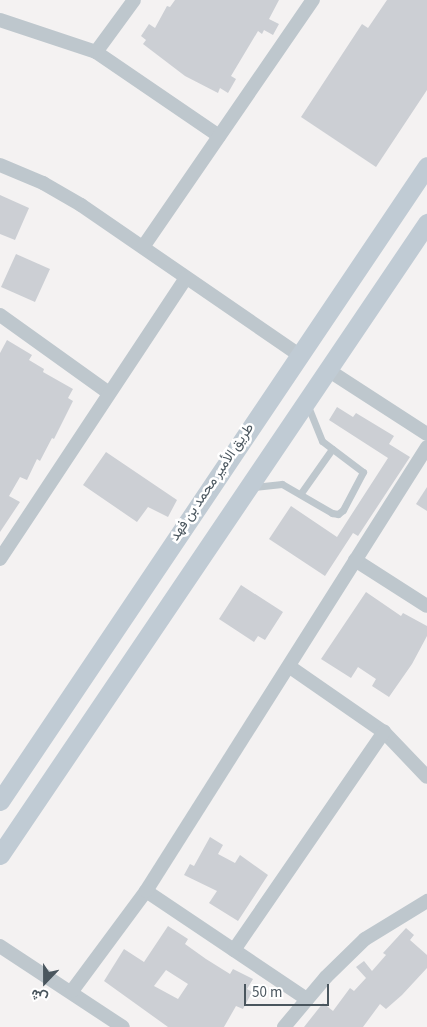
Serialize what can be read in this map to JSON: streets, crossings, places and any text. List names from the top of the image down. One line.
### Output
{"streets":{"street":["طريق الأمير محمد بن فهد"]},"scale_bar":"50 m","north":"bottom"}
